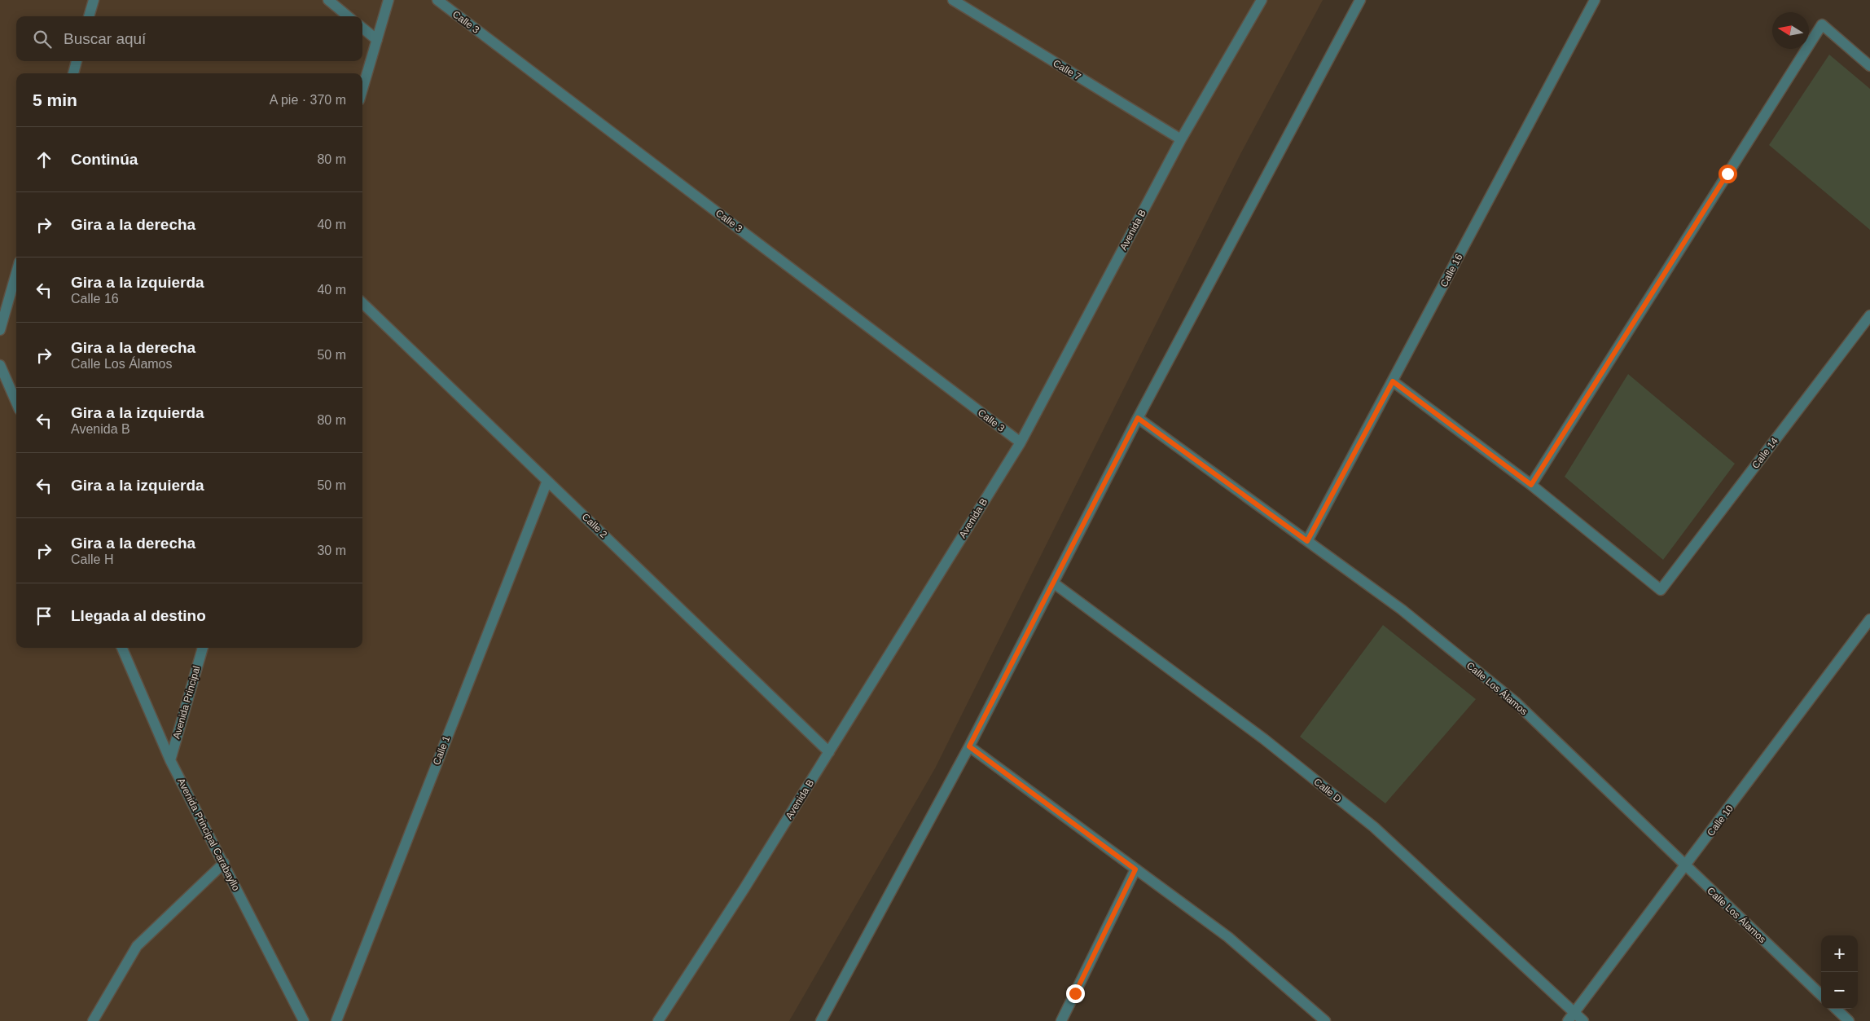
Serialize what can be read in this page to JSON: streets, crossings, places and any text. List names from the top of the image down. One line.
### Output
{"streets":{"street":["Calle 3","Calle 7","Avenida B","Calle 16","Calle 14","Calle 2","Calle Los Álamos","Avenida Principal","Calle 1","Calle D","Calle 10","Avenida Principal Carabayllo"]},"crossings":[["Calle 3","Avenida B"],["Calle 7","Avenida B"],["Avenida B","Calle 2"],["Calle 16","Calle Los Álamos"],["Calle 2","Calle 1"],["Calle Los Álamos","Calle 10"],["Avenida Principal","Avenida Principal Carabayllo"],["Calle D","Calle 10"]],"north":"left","page":{"search":"Buscar aquí","heading":["5 min","A pie · 370 m"],"list":[["Continúa","80 m"],["Gira a la derecha","40 m"],["Gira a la izquierda","Calle 16","40 m"],["Gira a la derecha","Calle Los Álamos","50 m"],["Gira a la izquierda","Avenida B","80 m"],["Gira a la izquierda","50 m"],["Gira a la derecha","Calle H","30 m"],"Llegada al destino"],"map_buttons":["+","−"]}}
